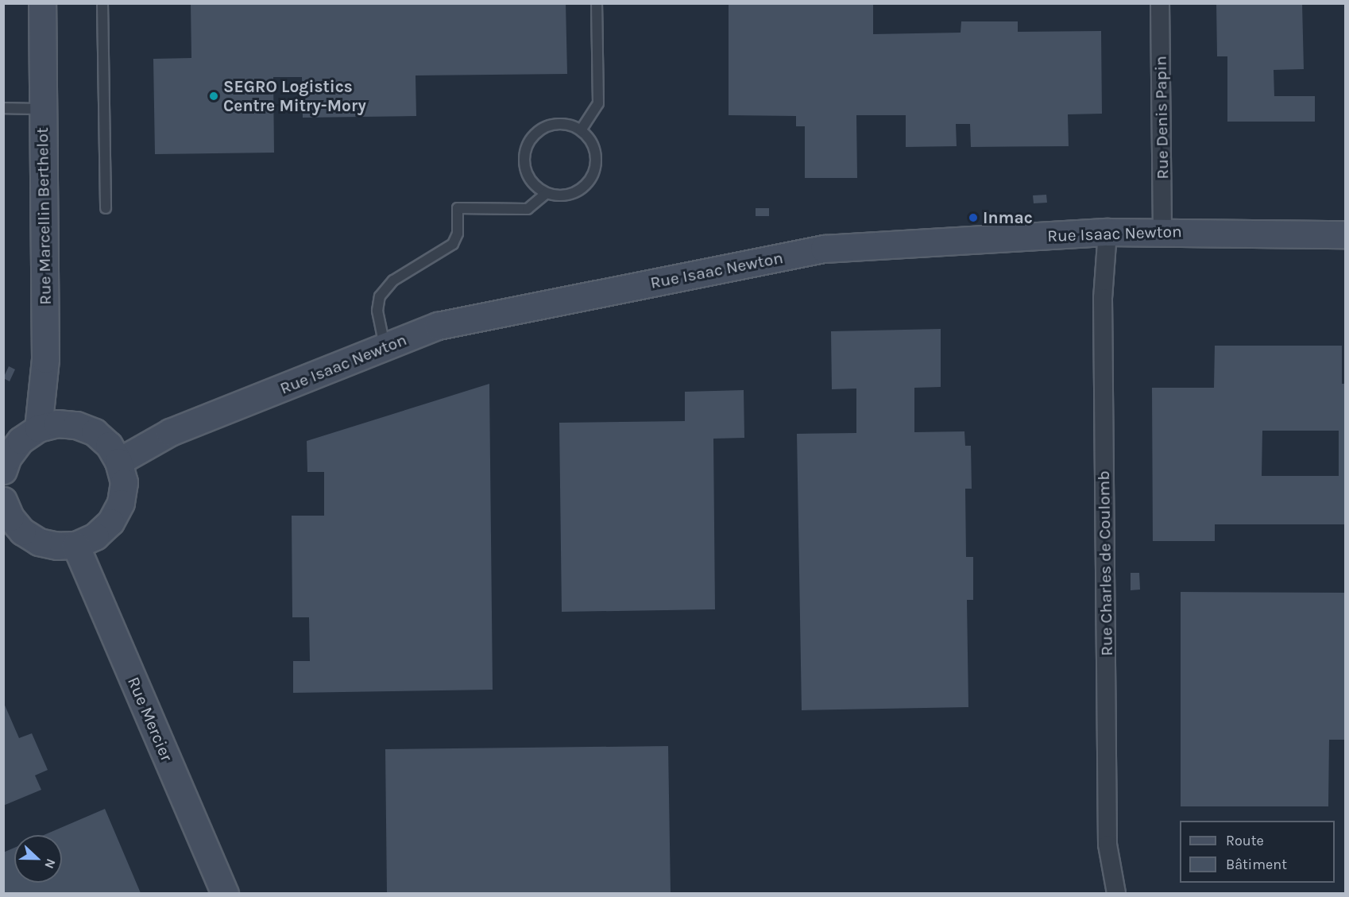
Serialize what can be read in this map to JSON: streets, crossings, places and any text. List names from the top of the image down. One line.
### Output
{"streets":{"street":["Rue Denis Papin","Rue Marcellin Berthelot","Rue Isaac Newton","Rue Charles de Coulomb","Rue Mercier"]},"crossings":[["Rue Denis Papin","Rue Isaac Newton"],["Rue Isaac Newton","Rue Charles de Coulomb"]],"places":["SEGRO Logistics Centre Mitry-Mory","Inmac"],"legend":["Route","Bâtiment"],"north":"right"}
